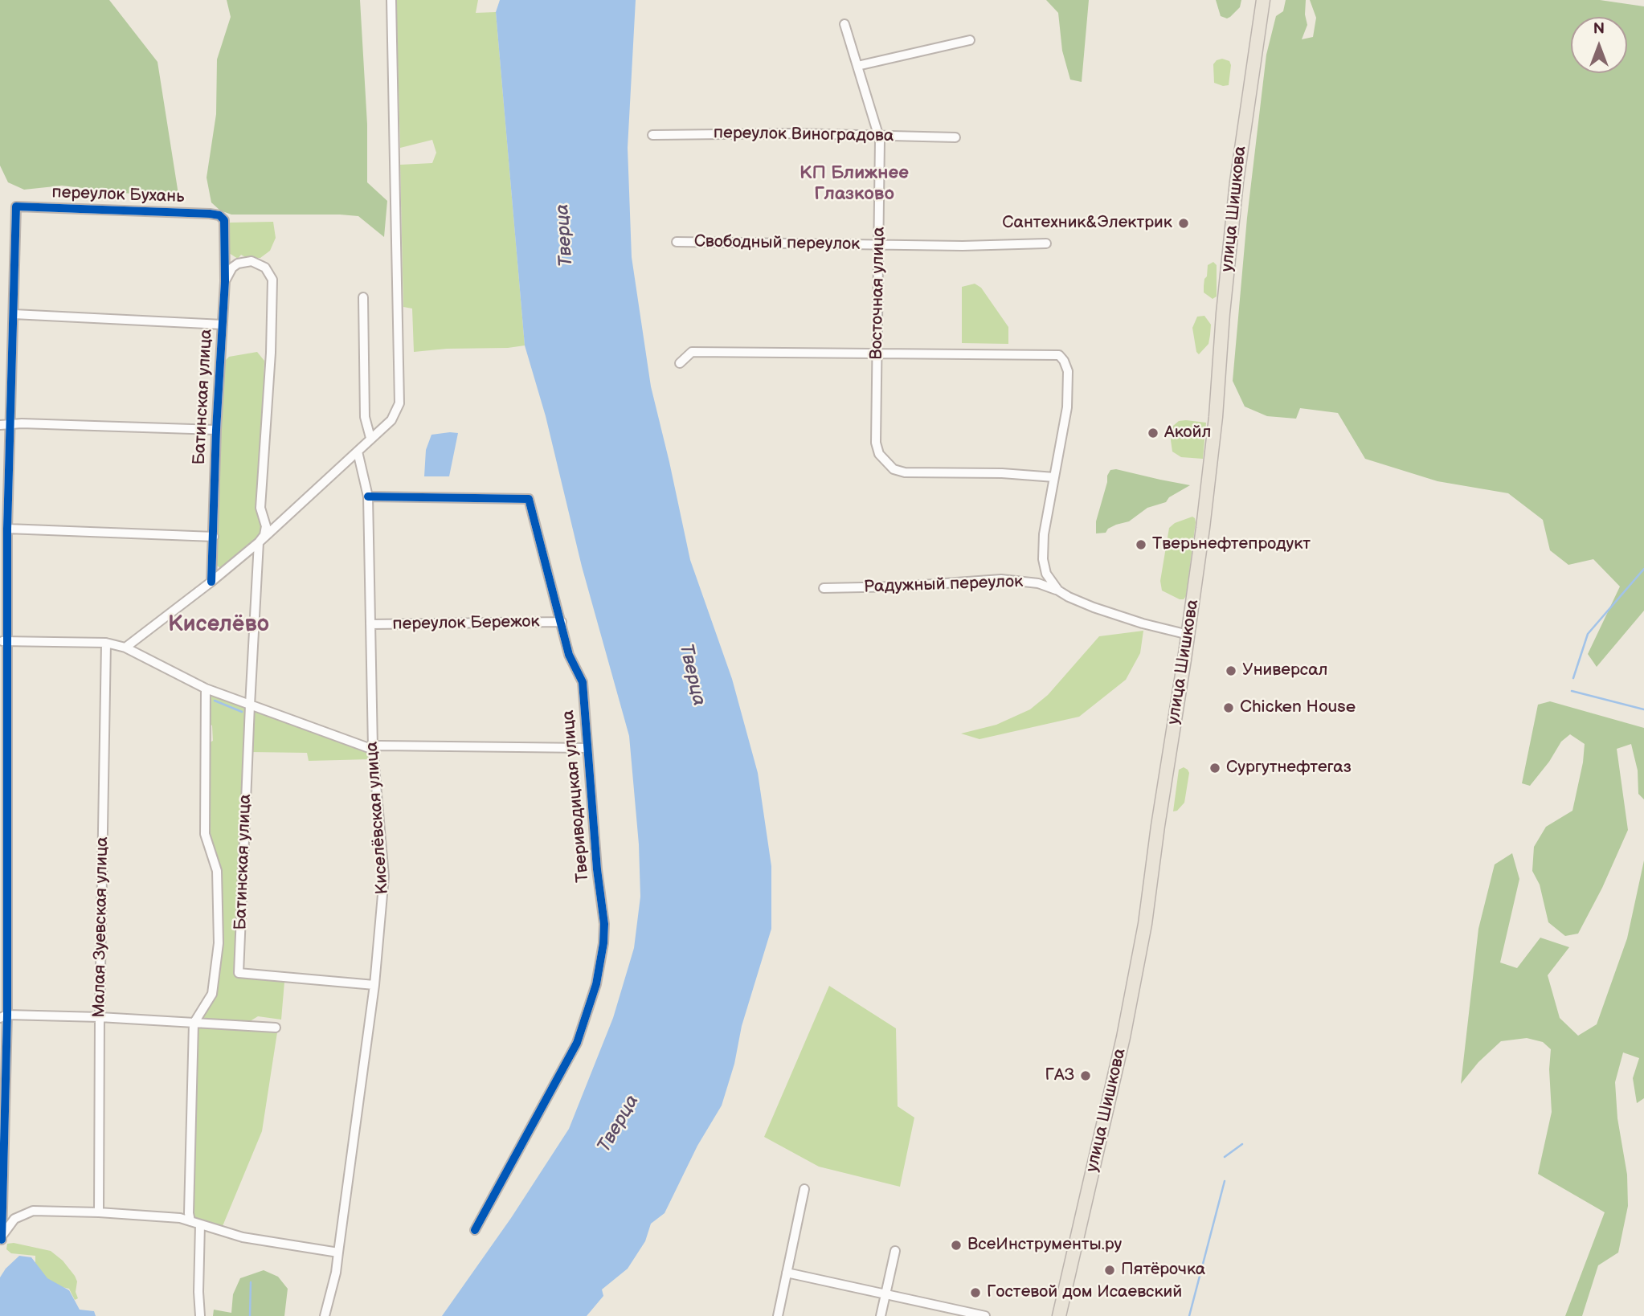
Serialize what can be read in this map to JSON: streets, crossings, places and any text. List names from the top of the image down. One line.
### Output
{"streets":{"main road":["улица Шишкова"],"street":["переулок Виноградова","переулок Бухань","Свободный переулок","Восточная улица","Батинская улица","Радужный переулок","переулок Бережок","Твериводицкая улица","Киселёвская улица","Малая Зуевская улица"]},"crossings":[["переулок Виноградова","Восточная улица"],["переулок Бухань","Батинская улица"],["улица Шишкова","Радужный переулок"],["Свободный переулок","Восточная улица"],["Батинская улица","Киселёвская улица"],["переулок Бережок","Твериводицкая улица"],["переулок Бережок","Киселёвская улица"],["Твериводицкая улица","Киселёвская улица"]],"districts":["КП Ближнее Глазково","Киселёво"],"water":["Тверца"],"places":["Сантехник&Электрик","Акойл","Тверьнефтепродукт","Универсал","Chicken House","Сургутнефтегаз","ГАЗ","ВсеИнструменты.ру","Пятёрочка","Гостевой дом Исаевский"],"north":"top"}
